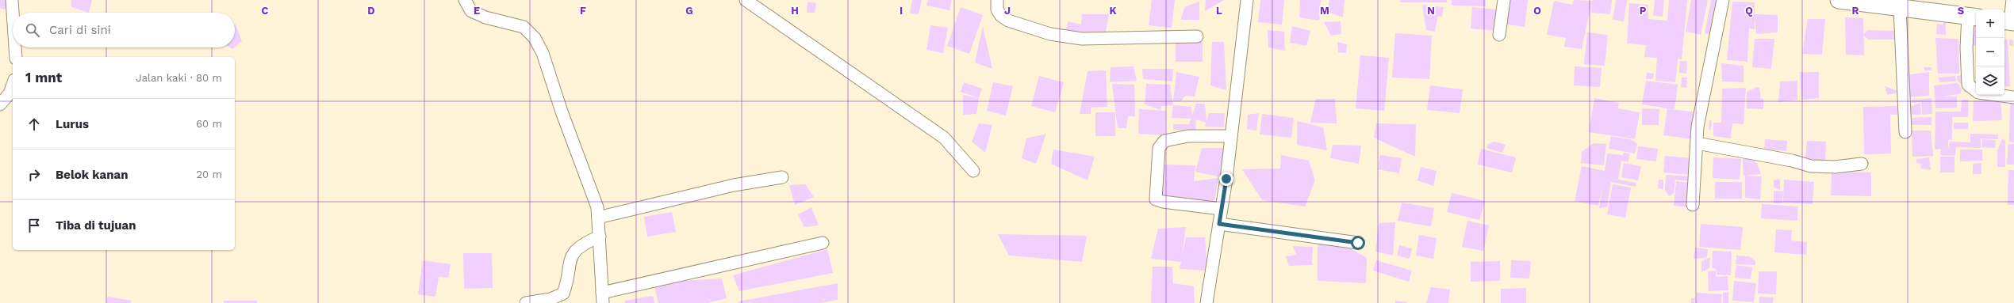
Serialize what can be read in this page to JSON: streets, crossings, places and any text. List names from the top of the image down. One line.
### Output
{"page":{"map_buttons":["+","−"],"search":"Cari di sini","heading":["1 mnt","Jalan kaki · 80 m"],"list":[["Lurus","60 m"],["Belok kanan","20 m"],"Tiba di tujuan"]},"grid":{"columns":["C","D","E","F","G","H","I","J","K","L","M","N","O","P","Q","R","S"]}}
